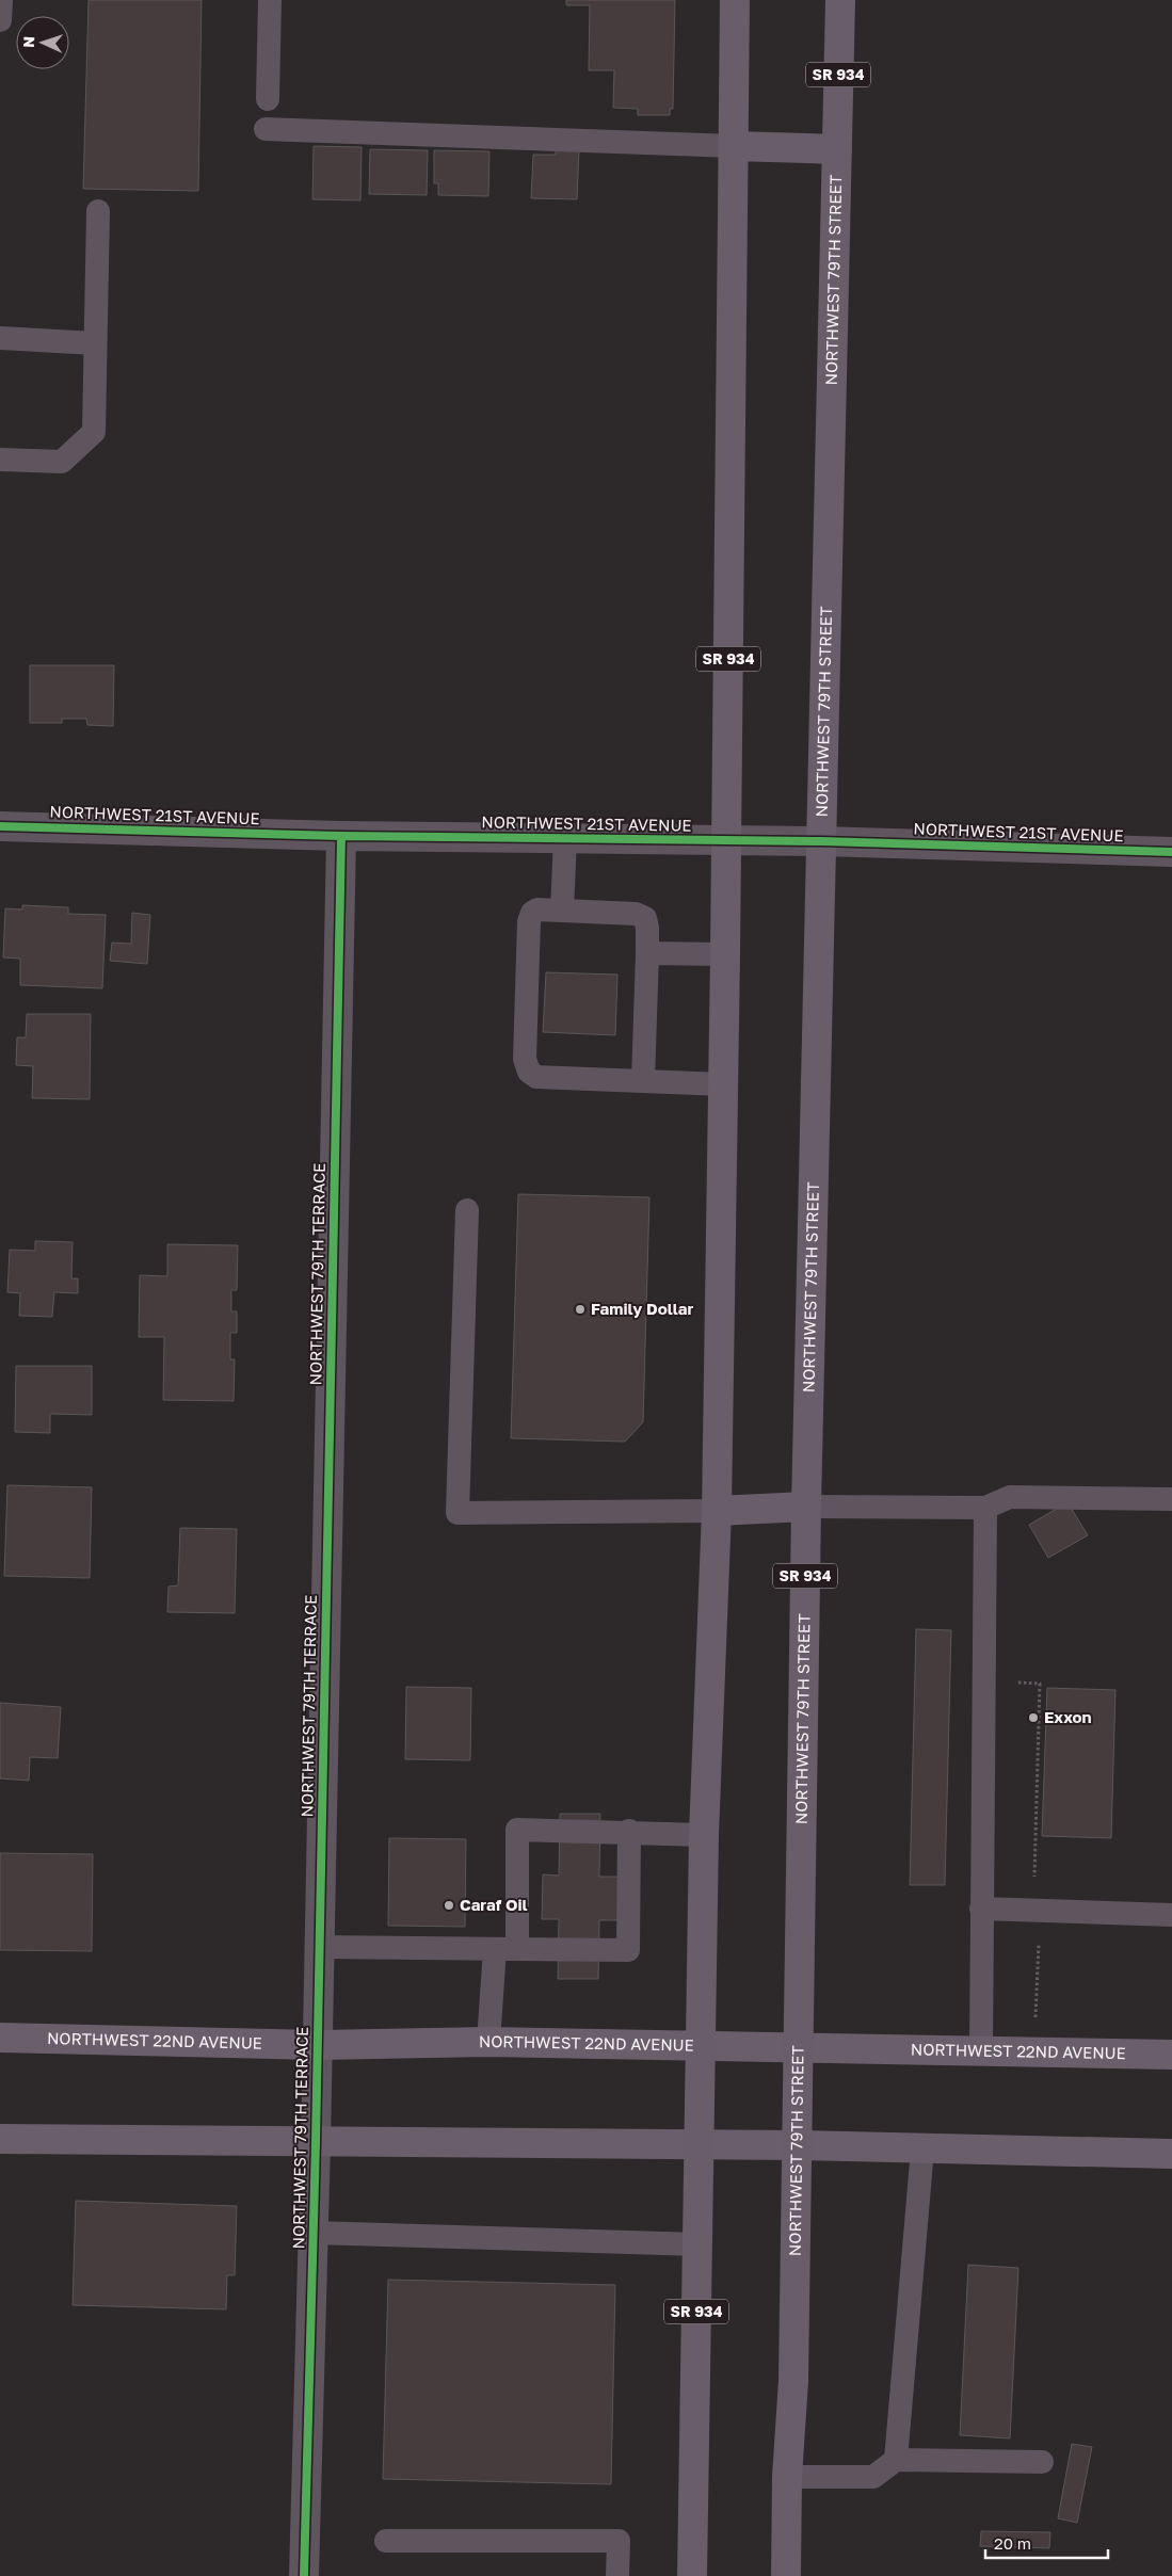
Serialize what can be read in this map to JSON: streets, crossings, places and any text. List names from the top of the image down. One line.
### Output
{"streets":{"main road":["SR 934","NORTHWEST 79TH STREET","NORTHWEST 22ND AVENUE"],"street":["NORTHWEST 21ST AVENUE","NORTHWEST 79TH TERRACE"]},"crossings":[["SR 934","NORTHWEST 21ST AVENUE"],["SR 934","NORTHWEST 22ND AVENUE"],["NORTHWEST 79TH STREET","NORTHWEST 21ST AVENUE"],["NORTHWEST 79TH STREET","NORTHWEST 22ND AVENUE"],["NORTHWEST 21ST AVENUE","NORTHWEST 79TH TERRACE"],["NORTHWEST 79TH TERRACE","NORTHWEST 22ND AVENUE"]],"places":["Family Dollar","Exxon","Caraf Oil"],"scale_bar":"20 m","north":"left"}
